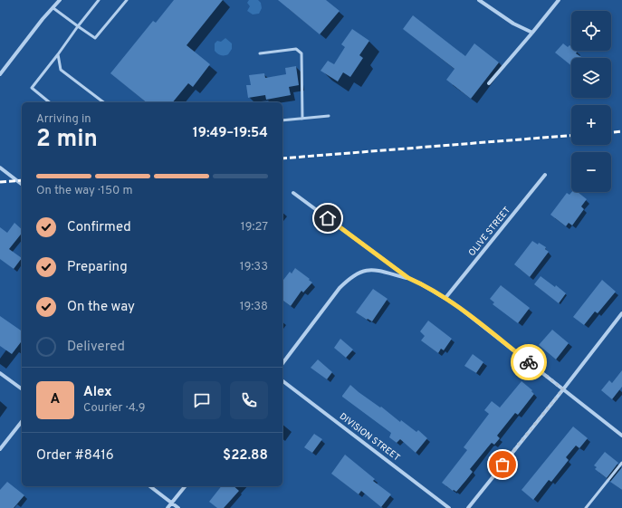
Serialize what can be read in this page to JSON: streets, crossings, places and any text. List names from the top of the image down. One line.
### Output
{"streets":{"street":["OLIVE STREET","DIVISION STREET"]},"page":{"map_buttons":["+","−"],"heading":["2 min","Arriving in","19:49–19:54"],"panel":["Alex","Courier · 4.9","Order #8416","$22.88"],"bar":"On the way · 150 m","list":[["Confirmed","19:27"],["Preparing","19:33"],["On the way","19:38"],"Delivered"],"round":"A"}}
